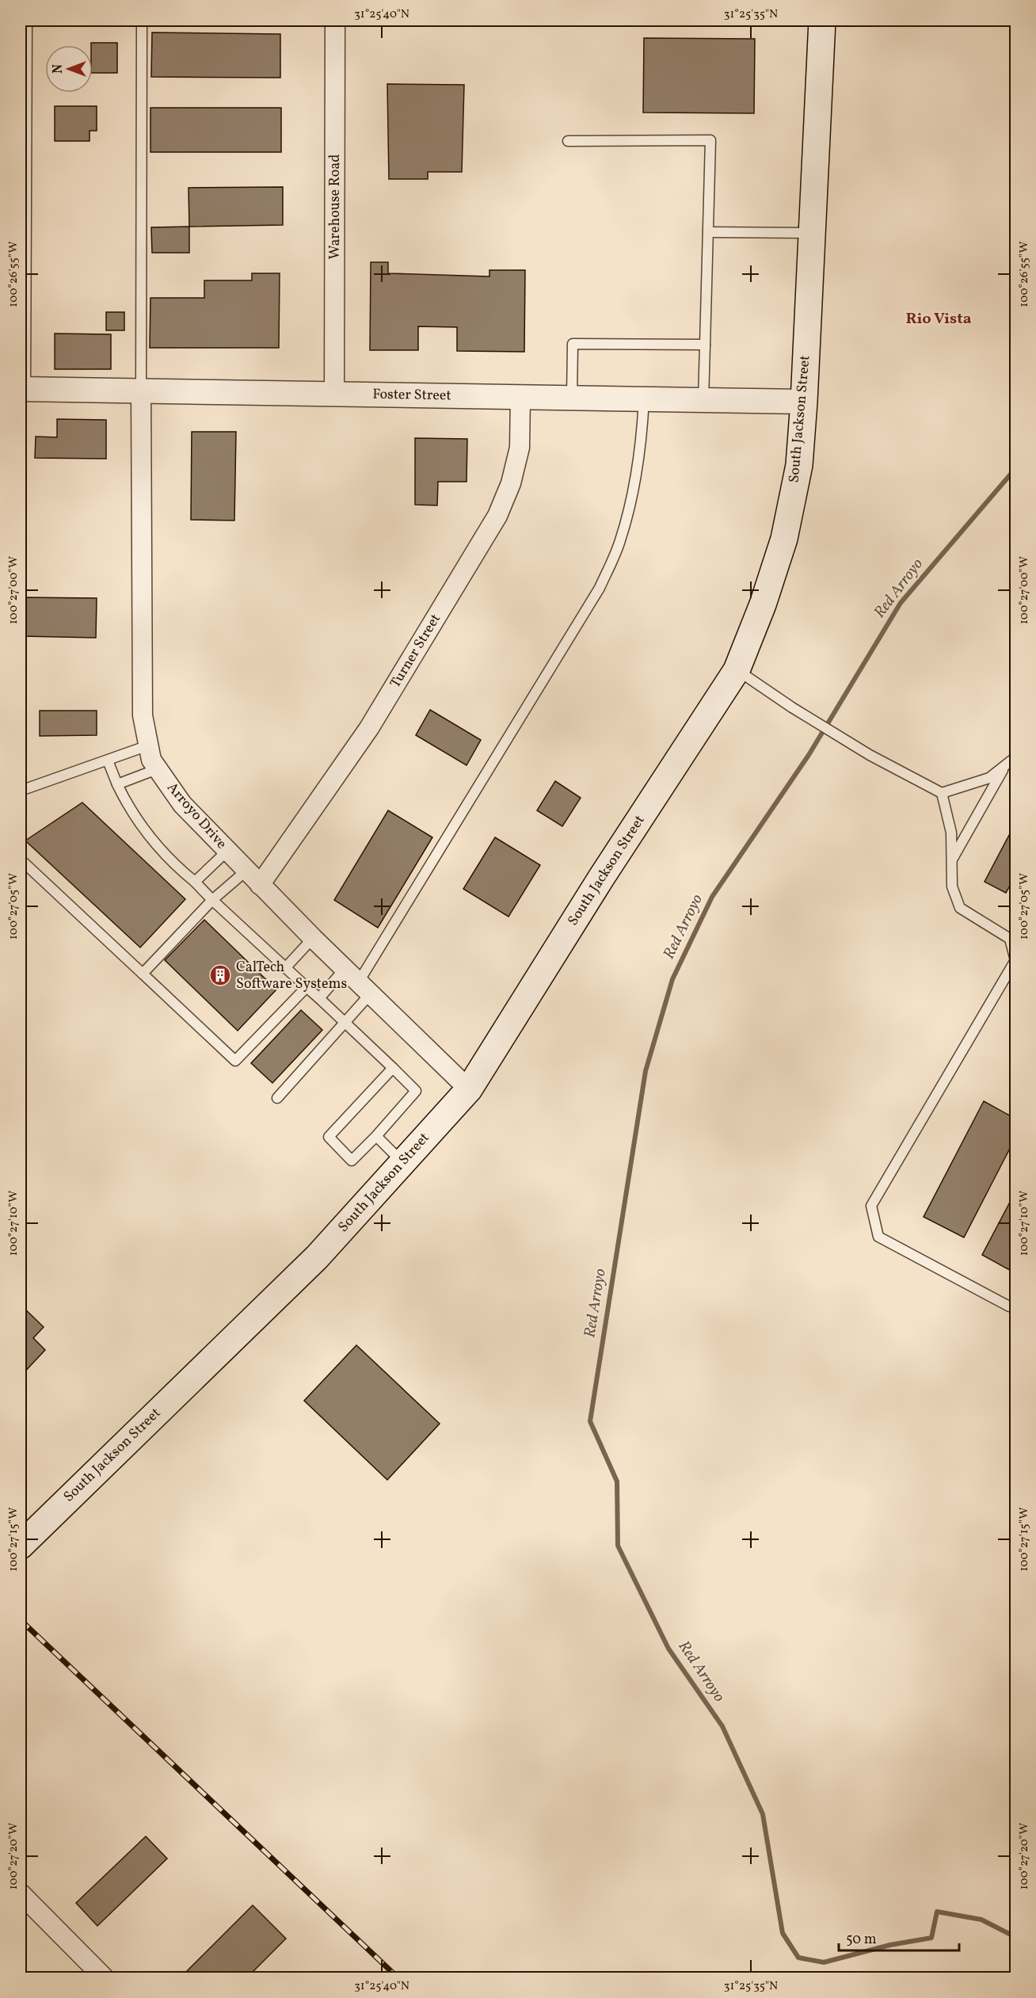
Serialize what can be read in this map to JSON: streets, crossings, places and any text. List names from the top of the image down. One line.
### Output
{"streets":{"main road":["South Jackson Street"],"street":["Warehouse Road","Foster Street","Turner Street","Arroyo Drive"]},"crossings":[["Warehouse Road","Foster Street"],["Foster Street","South Jackson Street"],["Foster Street","Turner Street"],["Foster Street","Arroyo Drive"],["South Jackson Street","Arroyo Drive"],["Turner Street","Arroyo Drive"]],"districts":["Rio Vista"],"water":["Red Arroyo"],"places":{"building":["CalTech Software Systems"]},"scale_bar":"50 m","north":"left","coordinates":["31°25'40\"N","31°25'35\"N","100°26'55\"W","100°27'00\"W","100°27'05\"W","100°27'10\"W","100°27'15\"W","100°27'20\"W"]}
